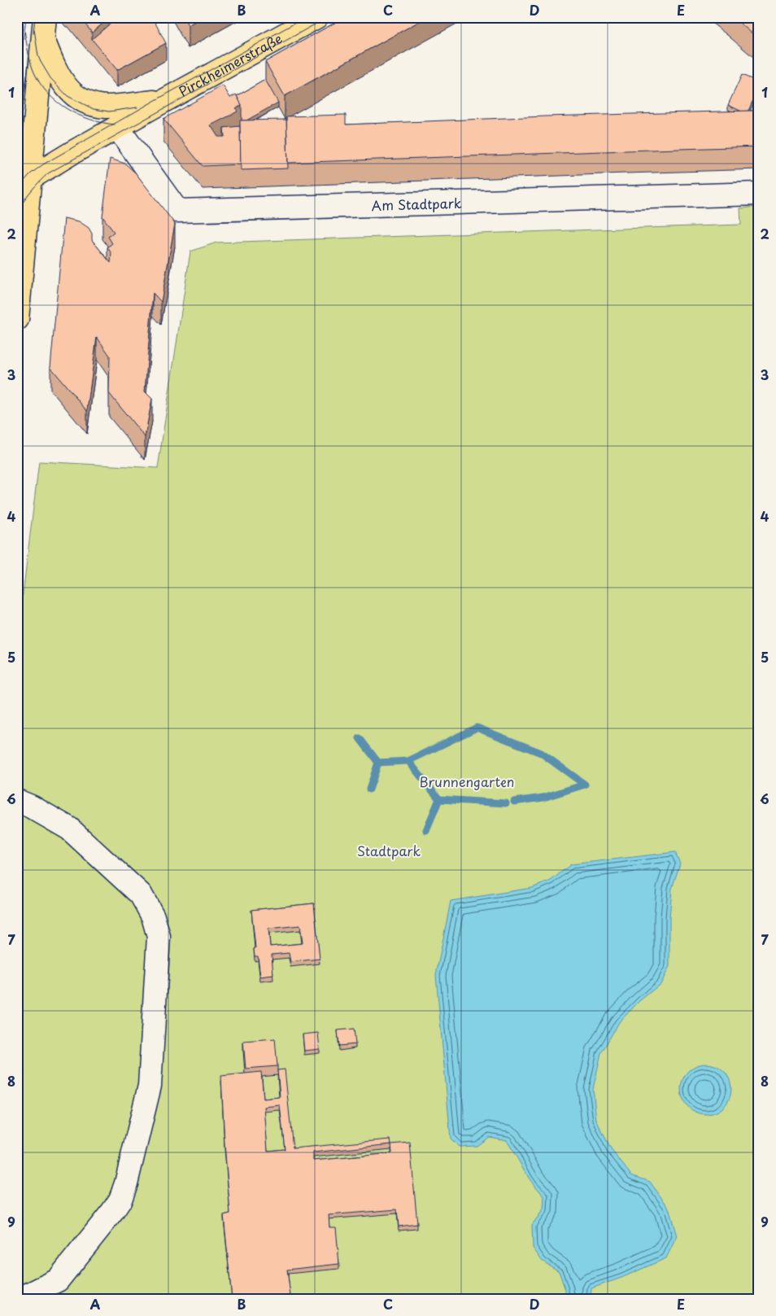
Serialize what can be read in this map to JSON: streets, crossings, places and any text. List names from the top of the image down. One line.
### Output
{"streets":{"main road":["Pirckheimerstraße"],"street":["Am Stadtpark"]},"crossings":[["Pirckheimerstraße","Am Stadtpark"]],"parks":["Brunnengarten","Stadtpark"],"grid":{"columns":["A","B","C","D","E"],"rows":["1","2","3","4","5","6","7","8","9"]}}
